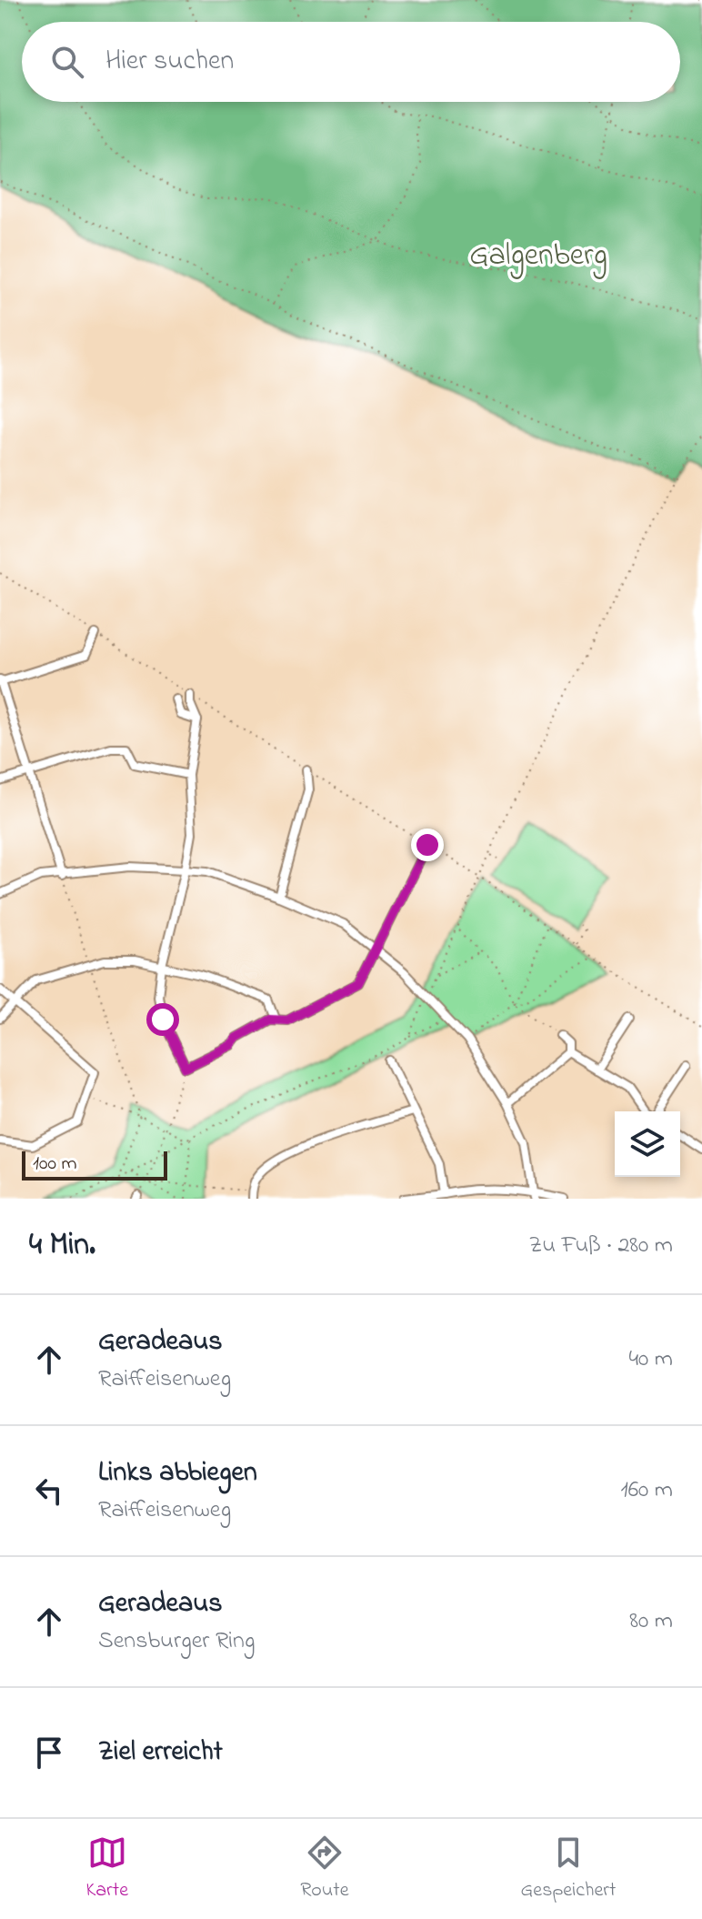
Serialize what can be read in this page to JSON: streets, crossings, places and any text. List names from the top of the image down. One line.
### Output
{"parks":["Galgenberg"],"scale_bar":"100 m","page":{"search":"Hier suchen","scale":"100 m","heading":["4 Min.","Zu Fuß · 280 m"],"list":[["Geradeaus","Raiffeisenweg","40 m"],["Links abbiegen","Raiffeisenweg","160 m"],["Geradeaus","Sensburger Ring","80 m"],"Ziel erreicht"],"nav":["Karte","Route","Gespeichert"]}}
